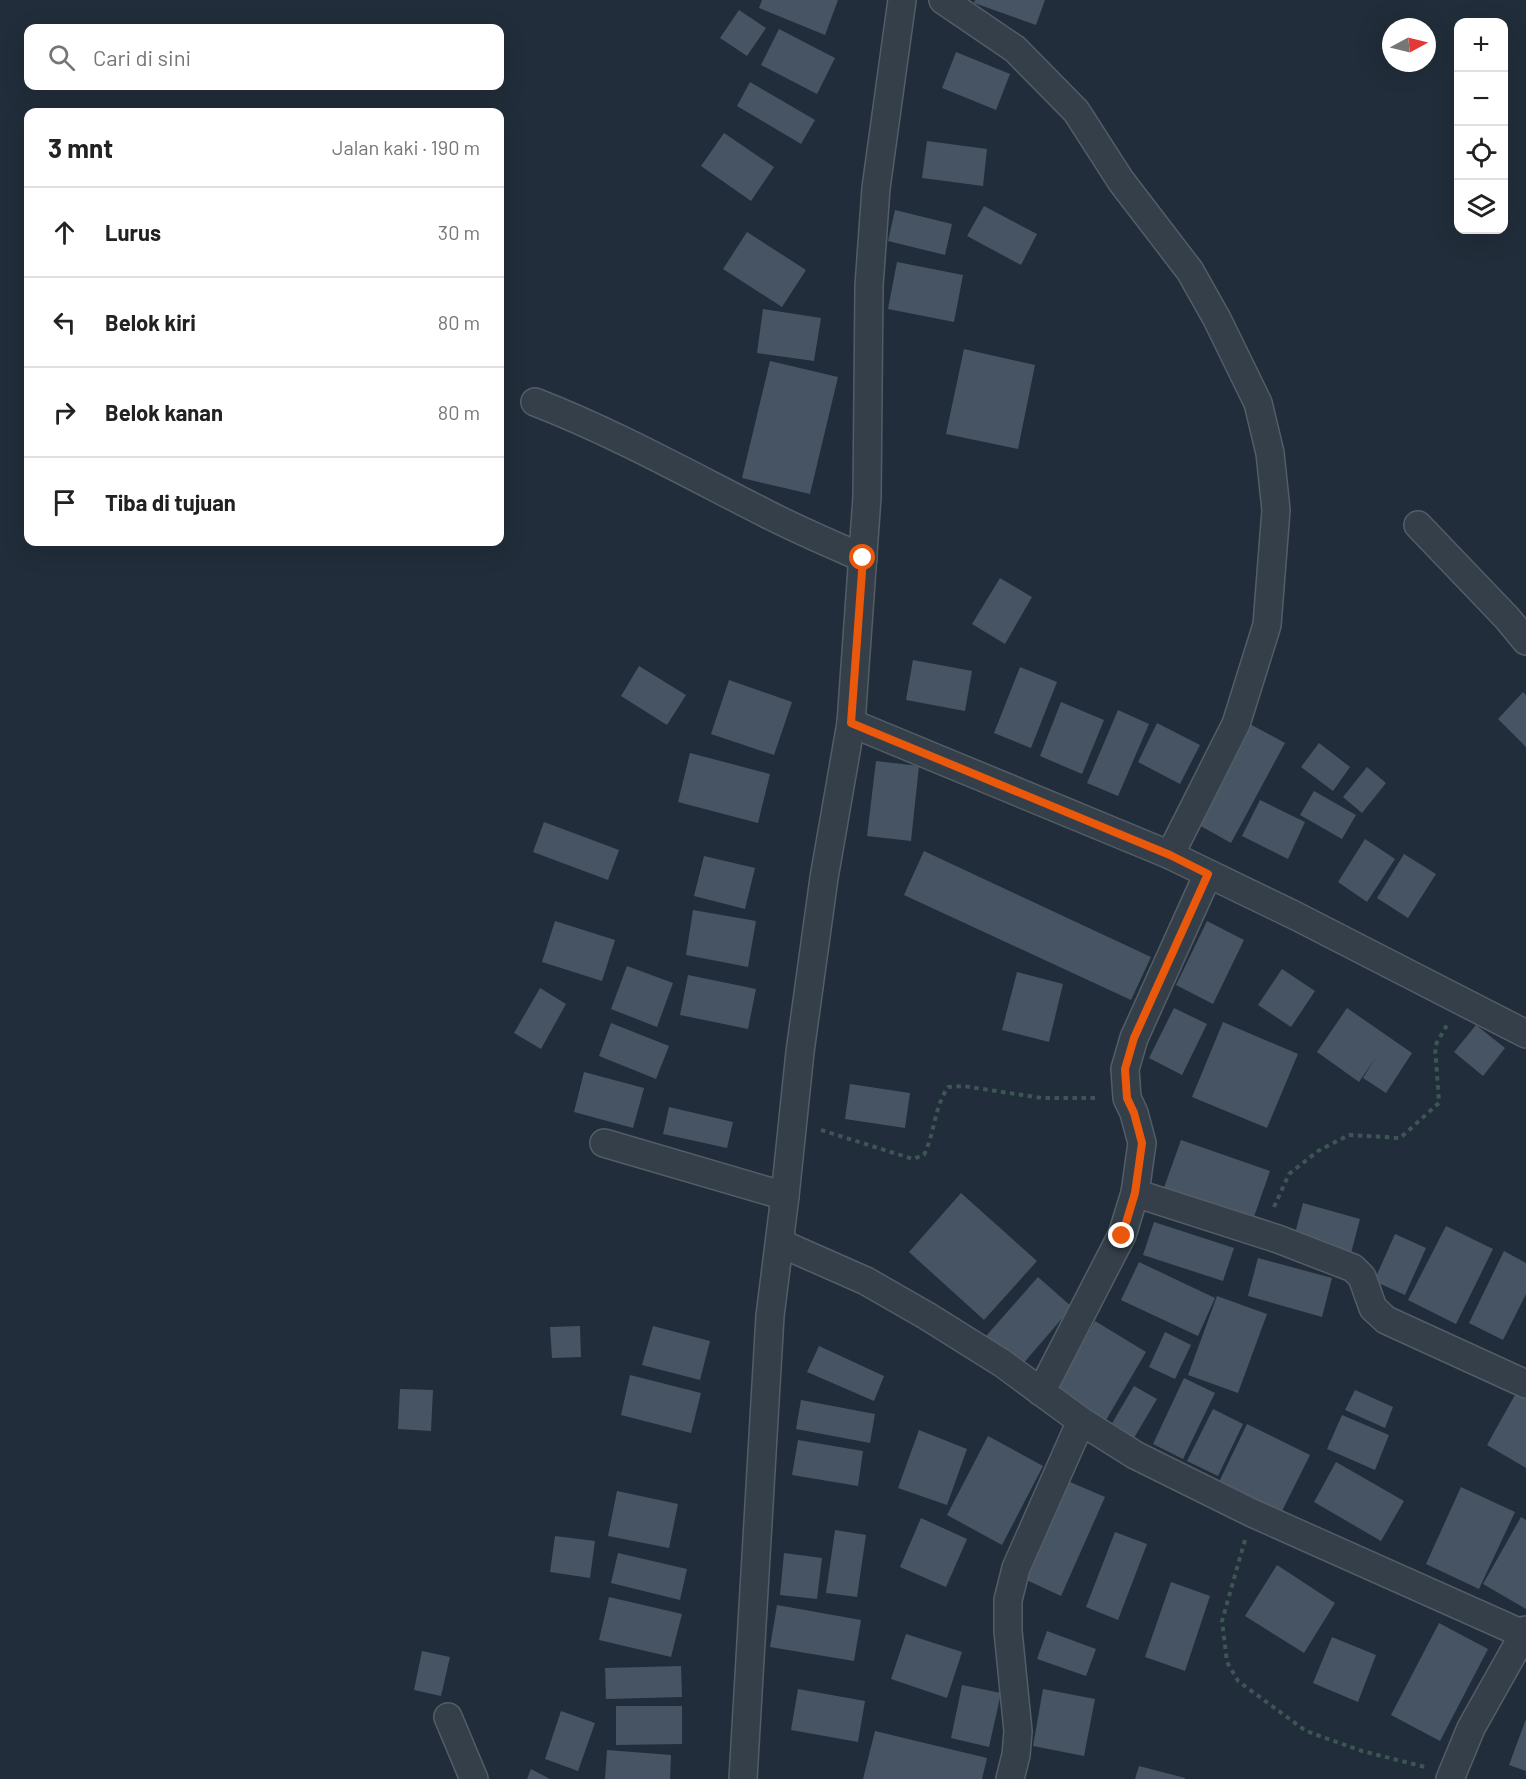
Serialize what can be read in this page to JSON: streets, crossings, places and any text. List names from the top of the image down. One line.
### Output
{"north":"right","page":{"map_buttons":["+","−"],"search":"Cari di sini","heading":["3 mnt","Jalan kaki · 190 m"],"list":[["Lurus","30 m"],["Belok kiri","80 m"],["Belok kanan","80 m"],"Tiba di tujuan"]}}
